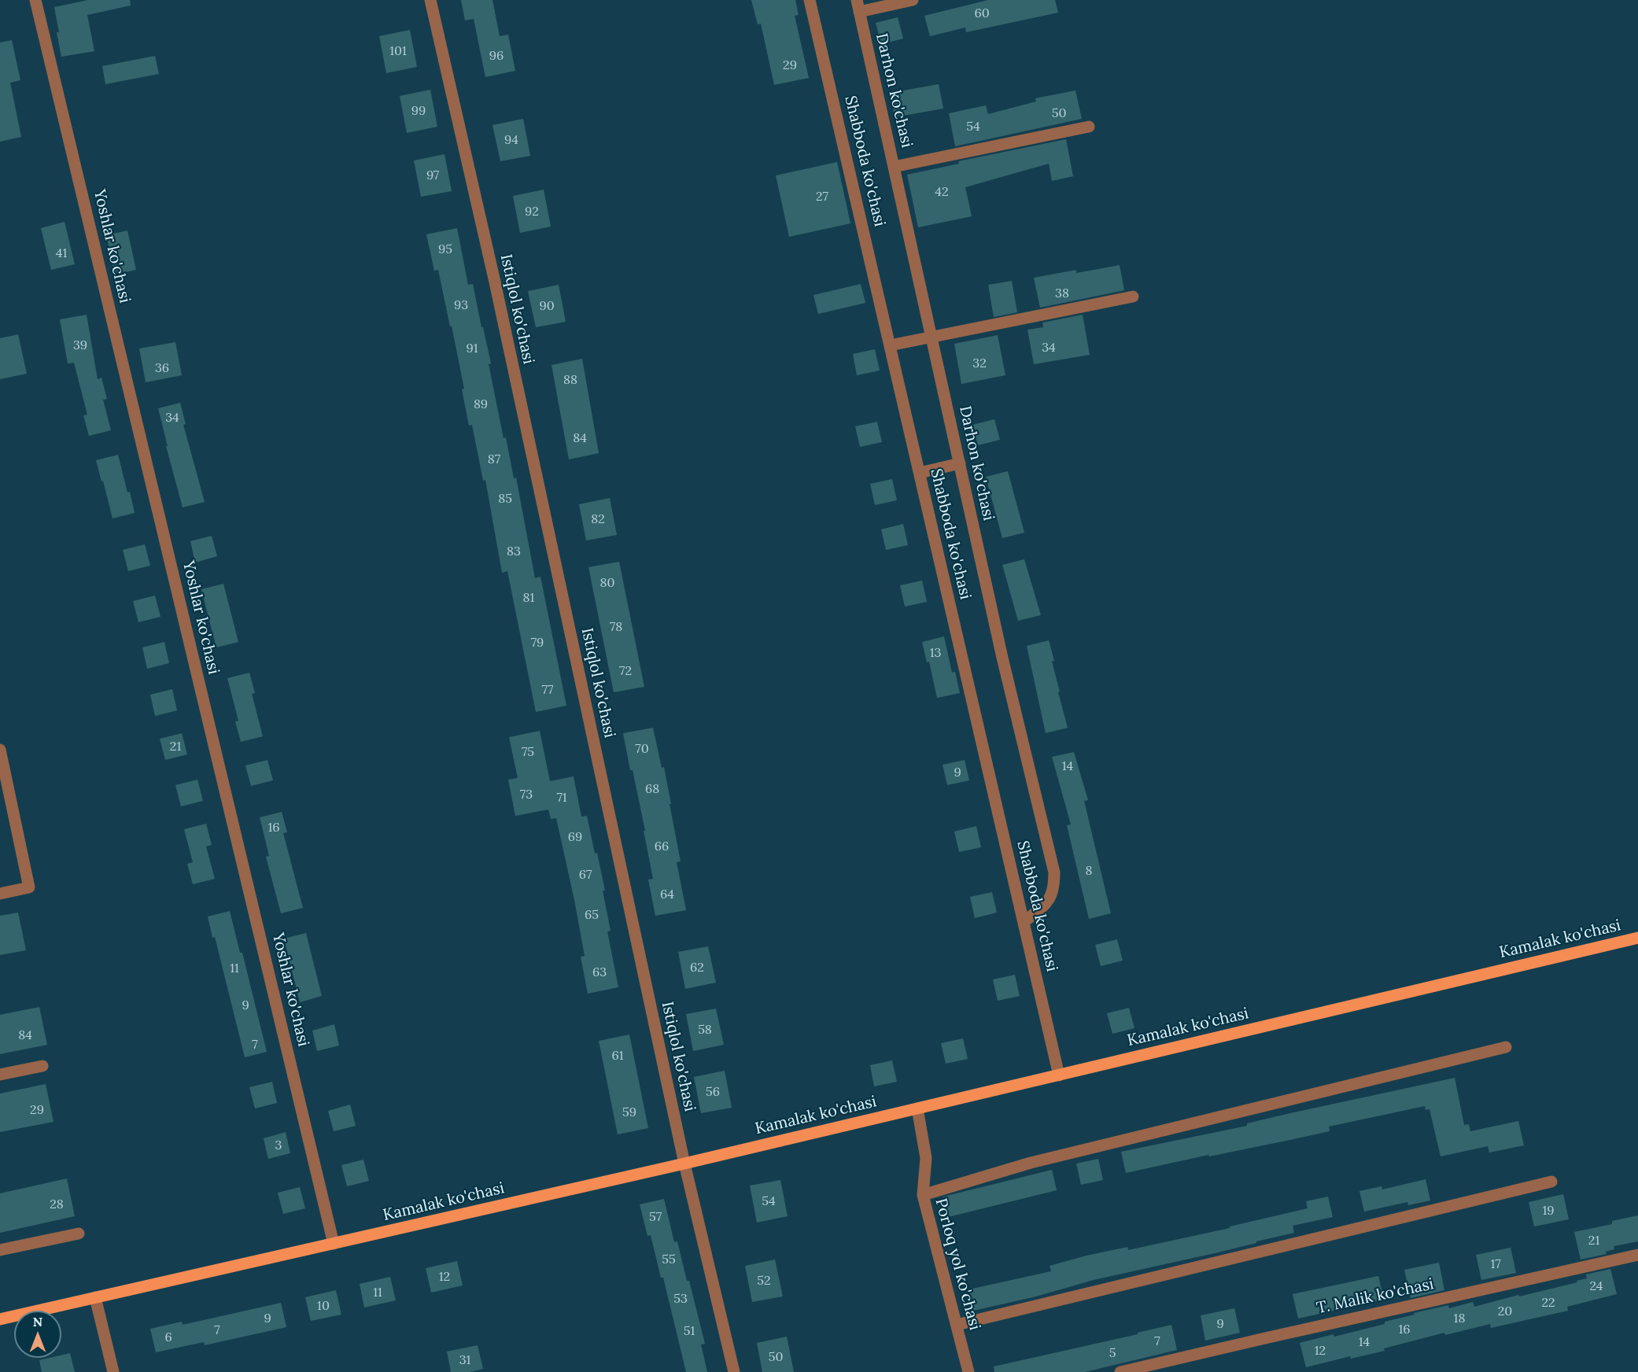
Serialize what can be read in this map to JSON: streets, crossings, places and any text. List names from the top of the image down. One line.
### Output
{"streets":{"main road":["Kamalak ko'chasi"],"street":["Darhon ko'chasi","Shabboda ko'chasi","Yoshlar ko'chasi","Istiqlol ko'chasi","Porloq yol ko'chasi","T. Malik ko'chasi"]},"crossings":[["Darhon ko'chasi","Shabboda ko'chasi"],["Shabboda ko'chasi","Kamalak ko'chasi"],["Yoshlar ko'chasi","Kamalak ko'chasi"],["Istiqlol ko'chasi","Kamalak ko'chasi"],["Kamalak ko'chasi","Porloq yol ko'chasi"]],"house_numbers":["60","101","96","29","99","50","54","94","97","42","27","92","95","41","38","93","90","39","34","91","32","36","88","89","34","84","87","85","82","83","80","81","78","79","13","72","77","21","70","75","14","9","68","73","71","16","69","66","8","67","64","65","62","11","63","9","58","84","7","61","56","29","59","3","54","28","19","57","21","55","17","12","52","24","11","53","22","10","20","9","18","9","16","7","51","6","7","14","12","5","50","31"],"north":"top"}
